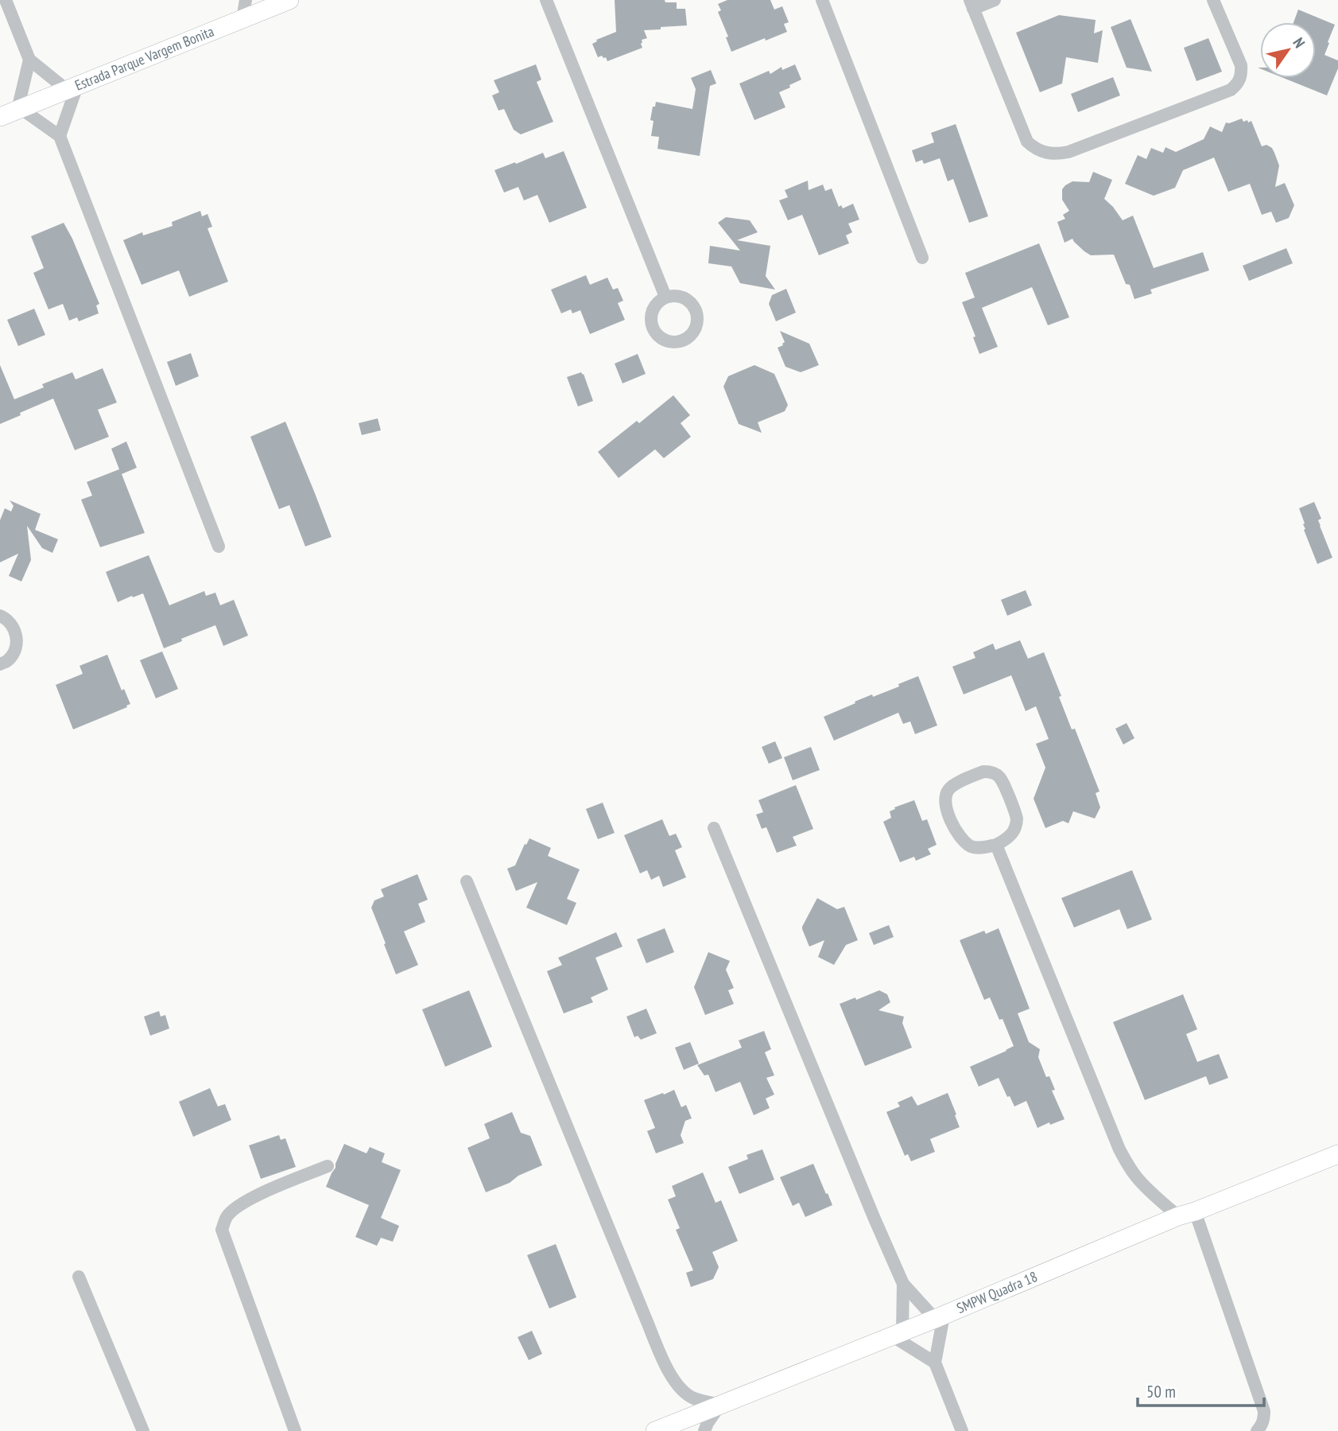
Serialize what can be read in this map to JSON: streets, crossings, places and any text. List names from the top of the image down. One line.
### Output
{"streets":{"street":["Estrada Parque Vargem Bonita","SMPW Quadra 18"]},"scale_bar":"50 m","north":"top right"}
